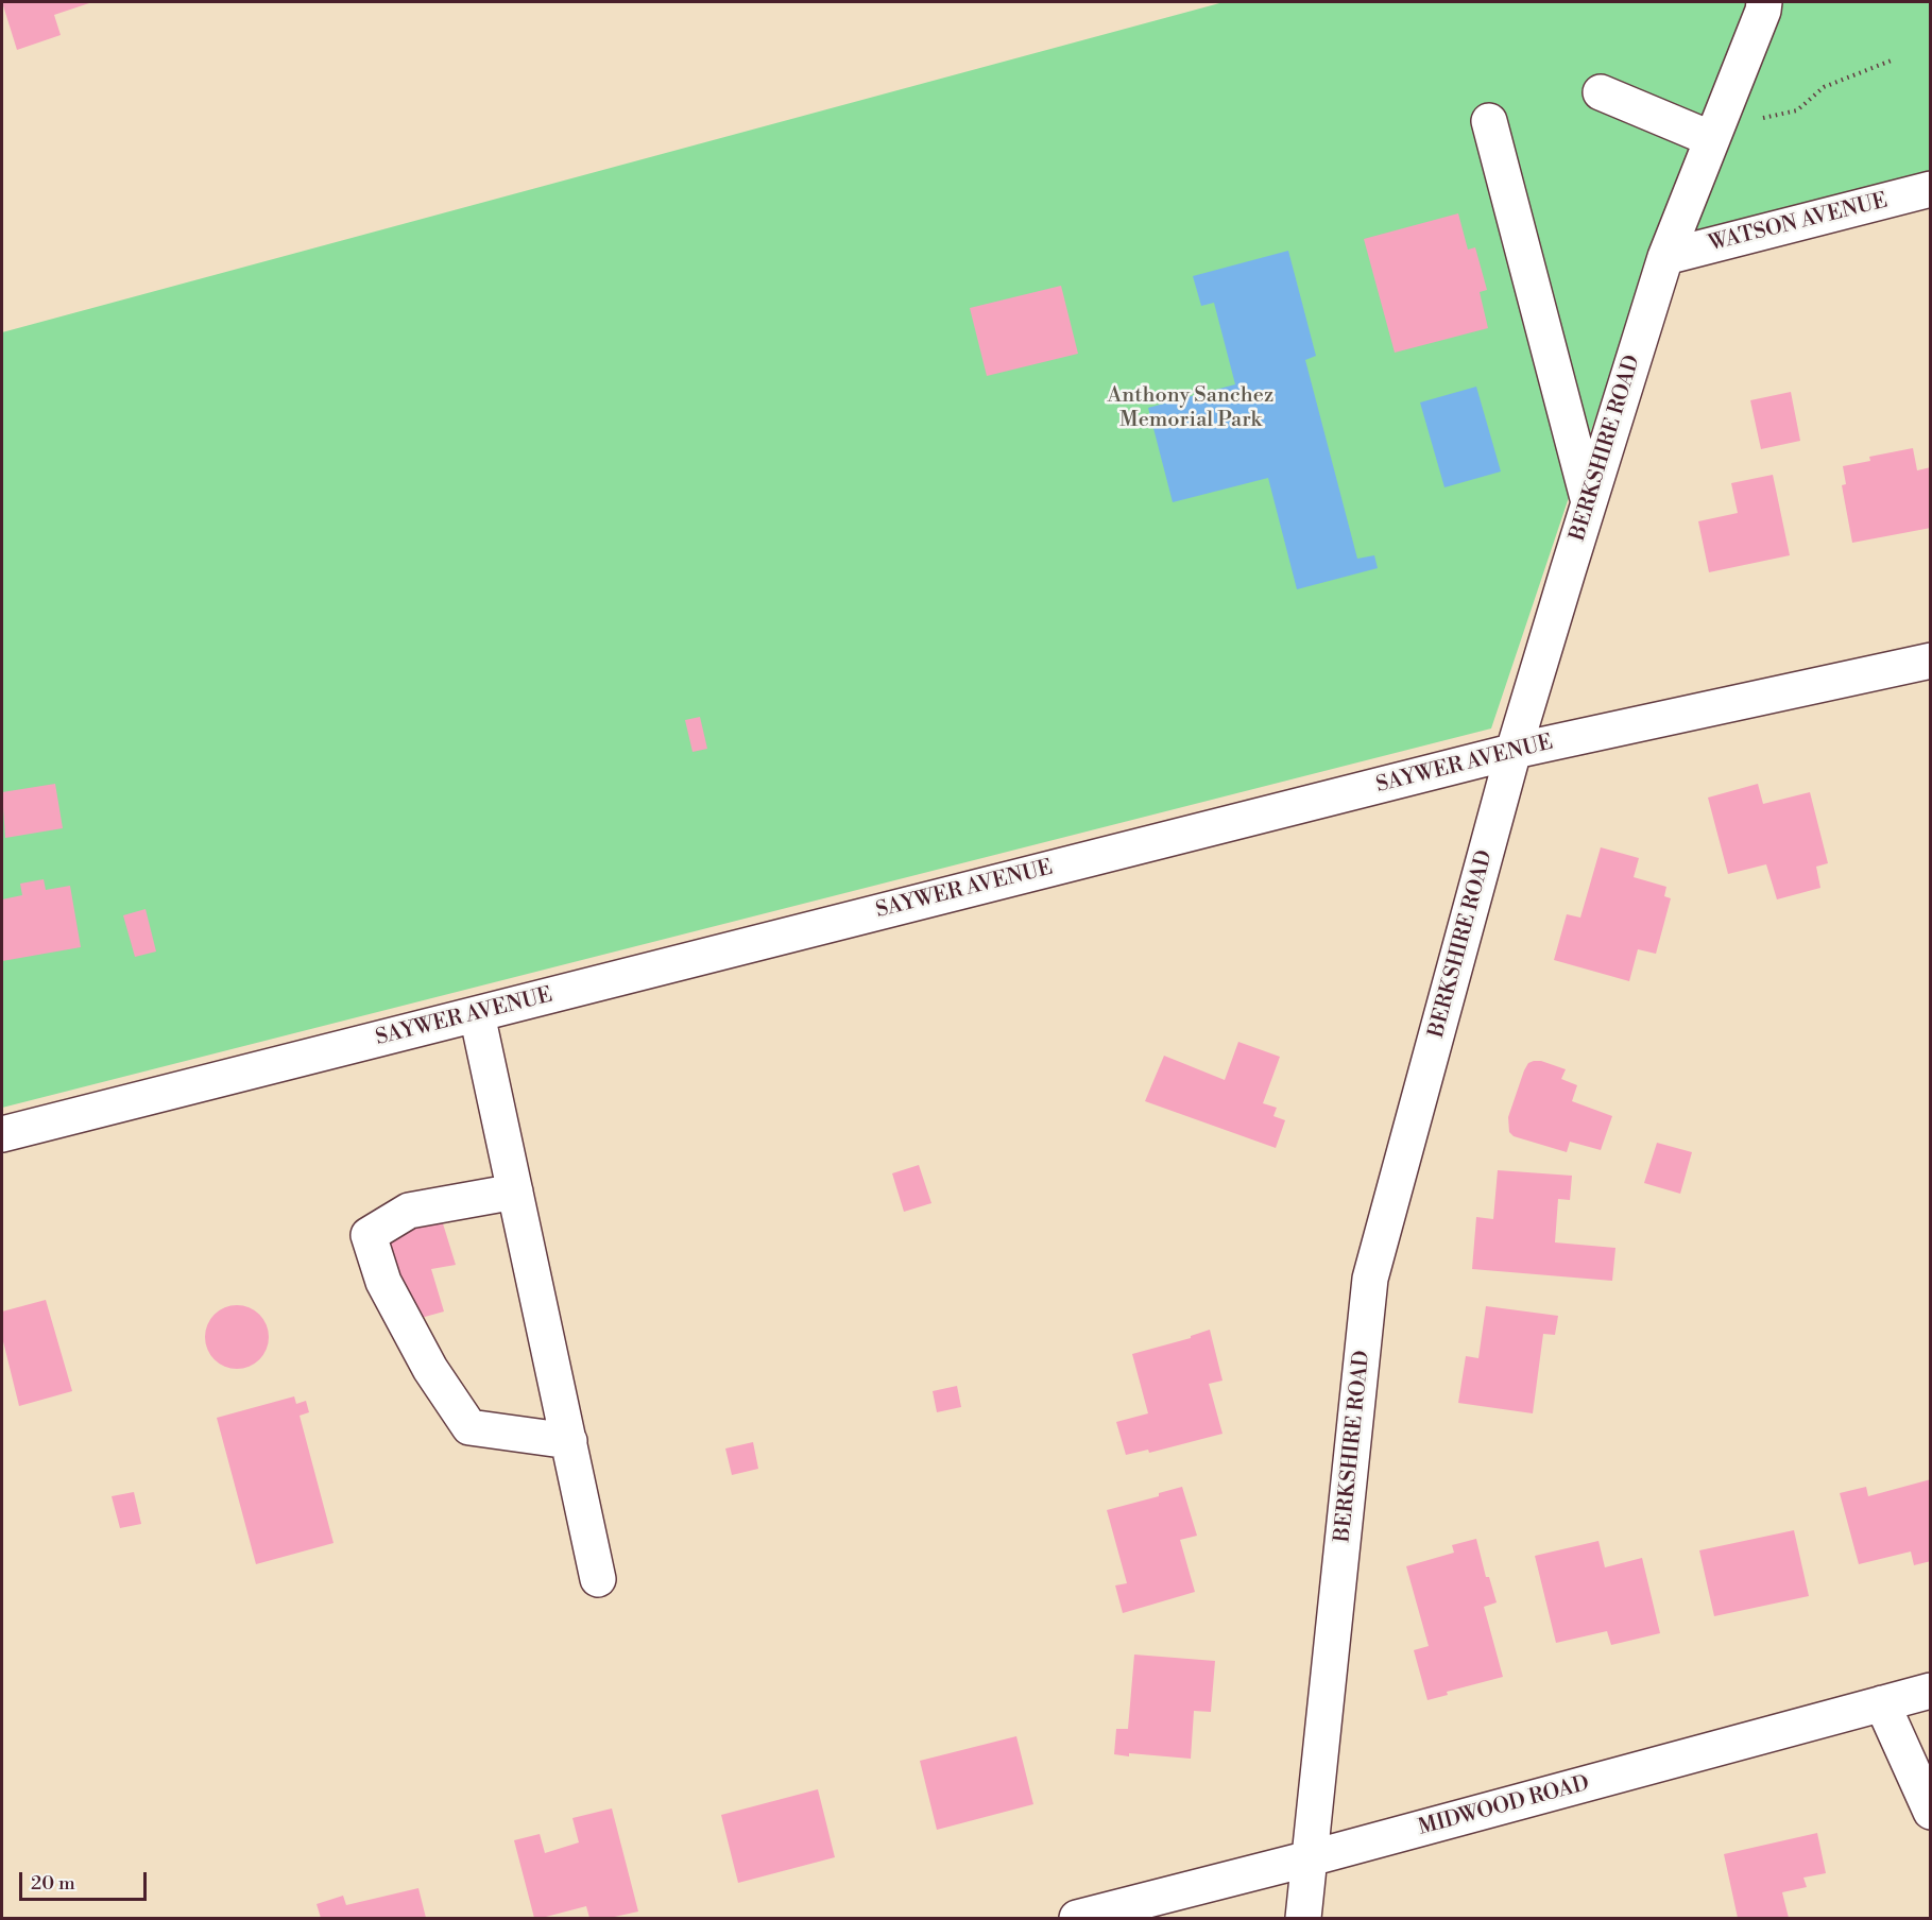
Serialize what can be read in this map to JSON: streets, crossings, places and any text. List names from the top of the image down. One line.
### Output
{"streets":{"street":["WATSON AVENUE","BERKSHIRE ROAD","SAYWER AVENUE","MIDWOOD ROAD"]},"crossings":[["WATSON AVENUE","BERKSHIRE ROAD"],["BERKSHIRE ROAD","SAYWER AVENUE"],["BERKSHIRE ROAD","MIDWOOD ROAD"]],"parks":["Anthony Sanchez Memorial Park"],"scale_bar":"20 m"}
